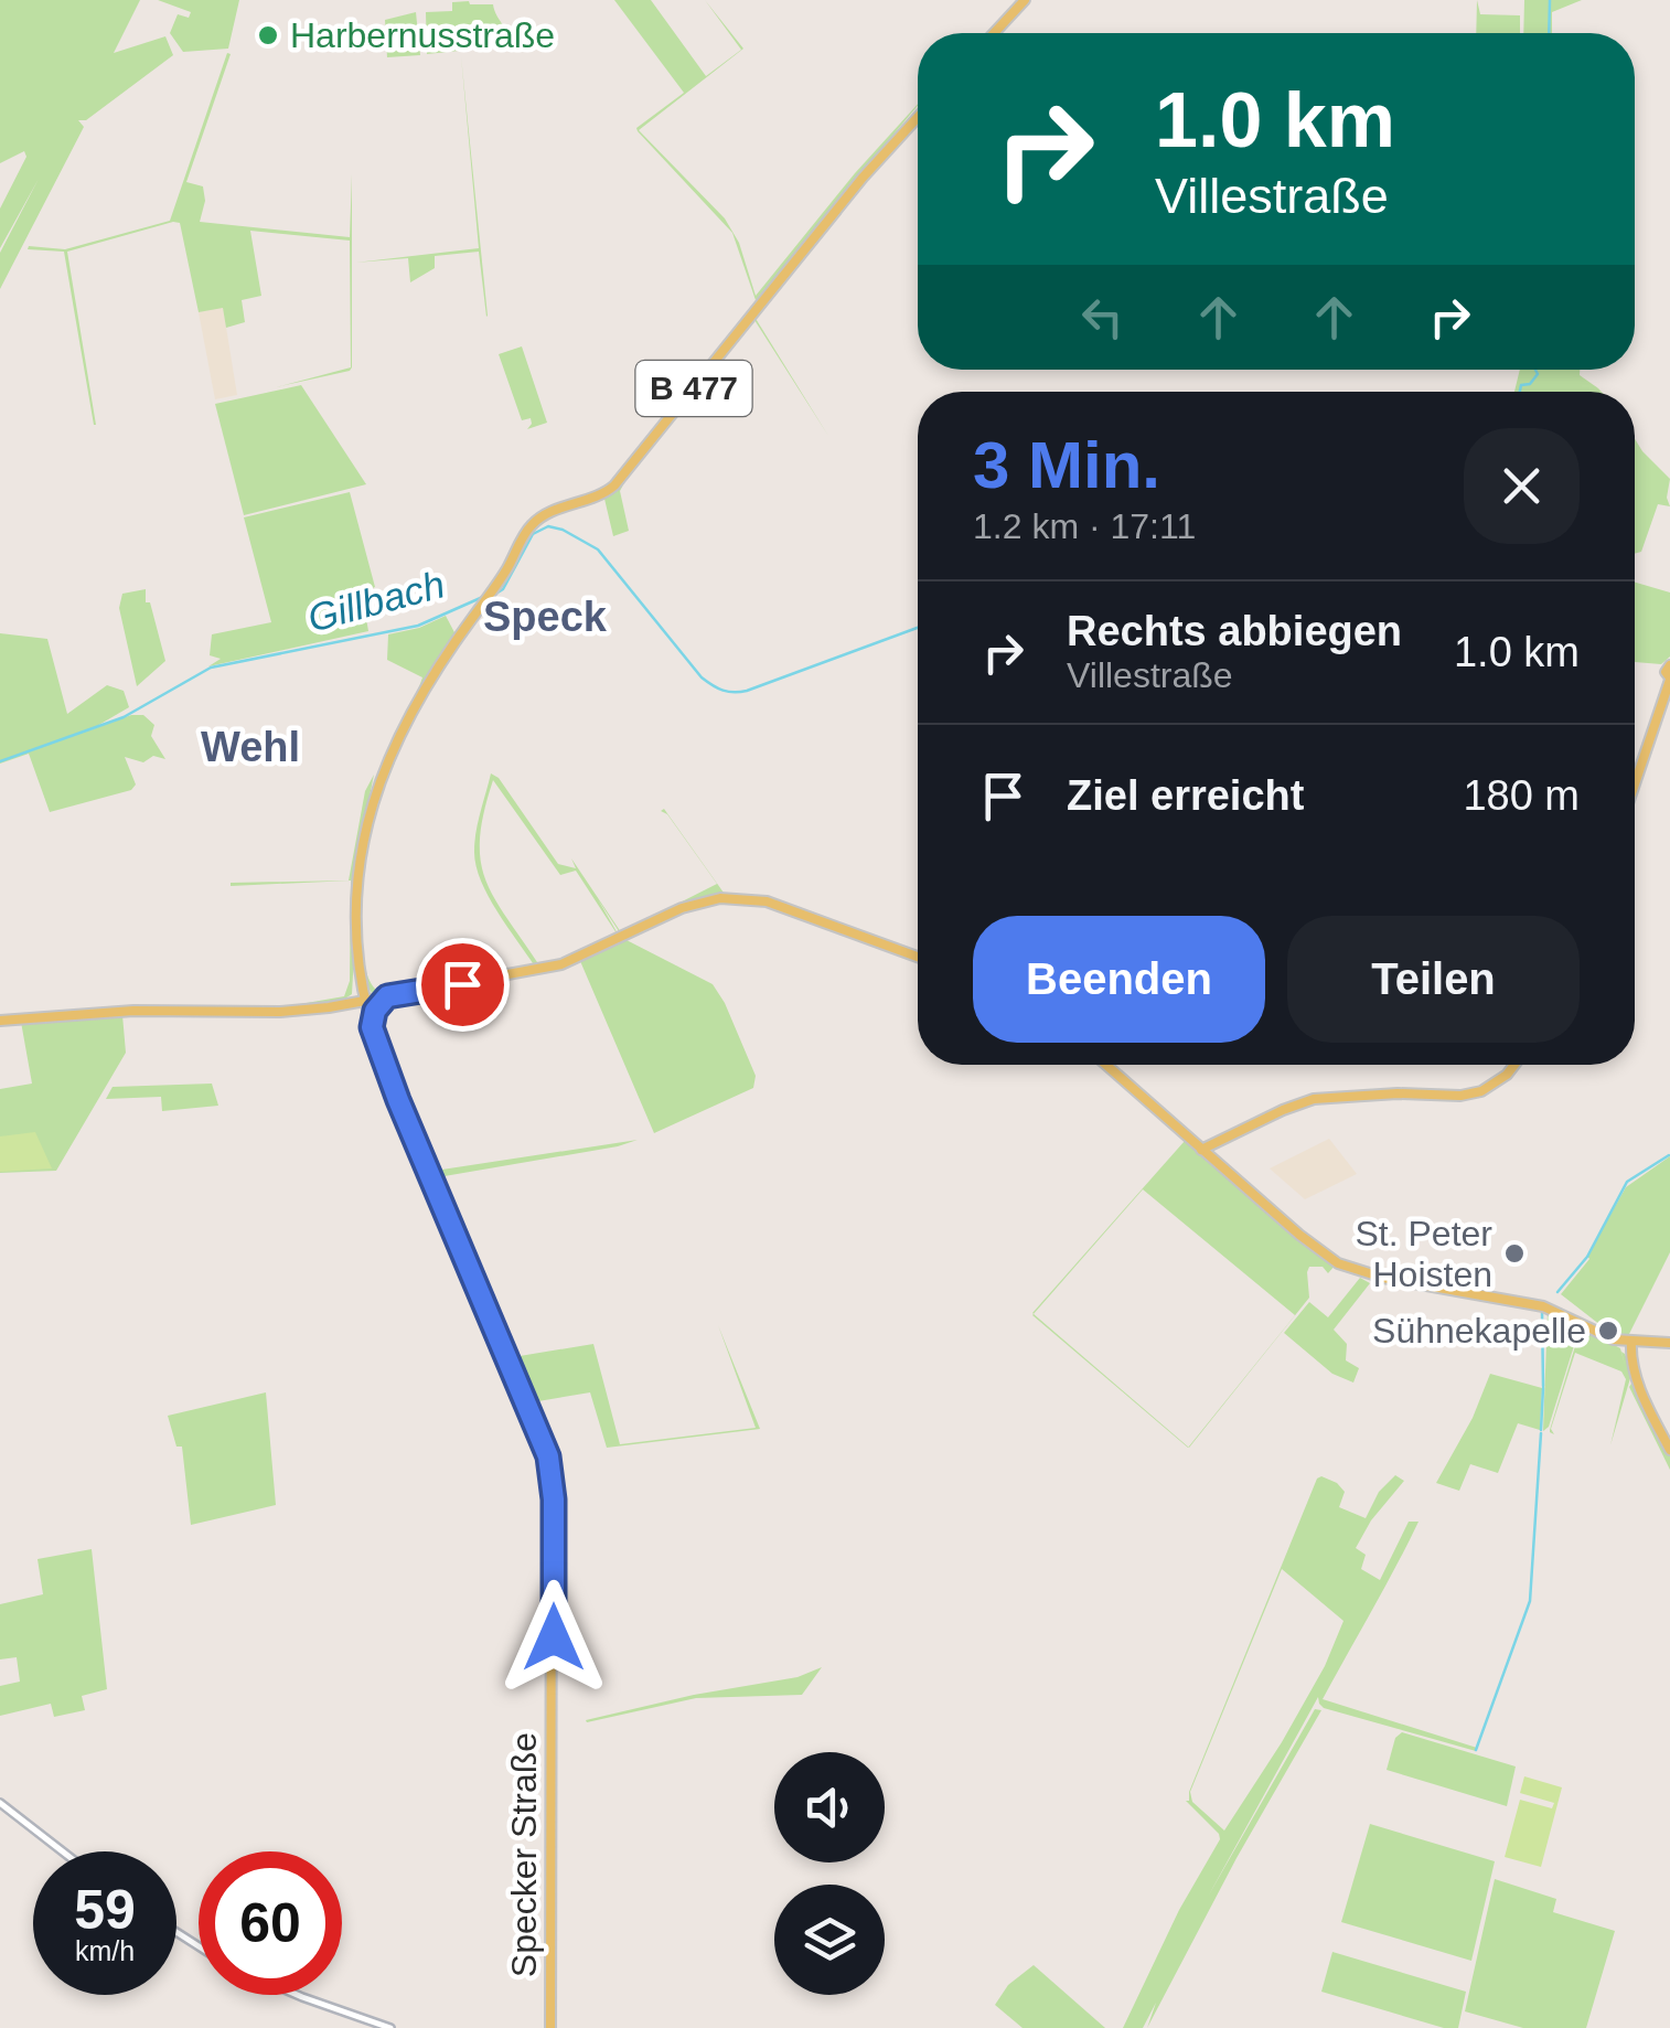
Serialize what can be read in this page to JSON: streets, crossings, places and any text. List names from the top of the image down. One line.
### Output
{"streets":{"main road":["B 477","Specker Straße"]},"districts":["Speck","Wehl"],"water":["Gillbach"],"places":["Harbernusstraße","St. Peter Hoisten","Sühnekapelle"],"page":{"turn":["1.0 km","Villestraße"],"heading":["3 Min.","1.2 km · 17:11"],"list":[{"name":"Rechts abbiegen","note":"Villestraße","value":"1.0 km"},{"name":"Ziel erreicht","value":"180 m"}],"buttons":["Beenden","Teilen"],"speed":"59 km/h","limit":"60"}}
